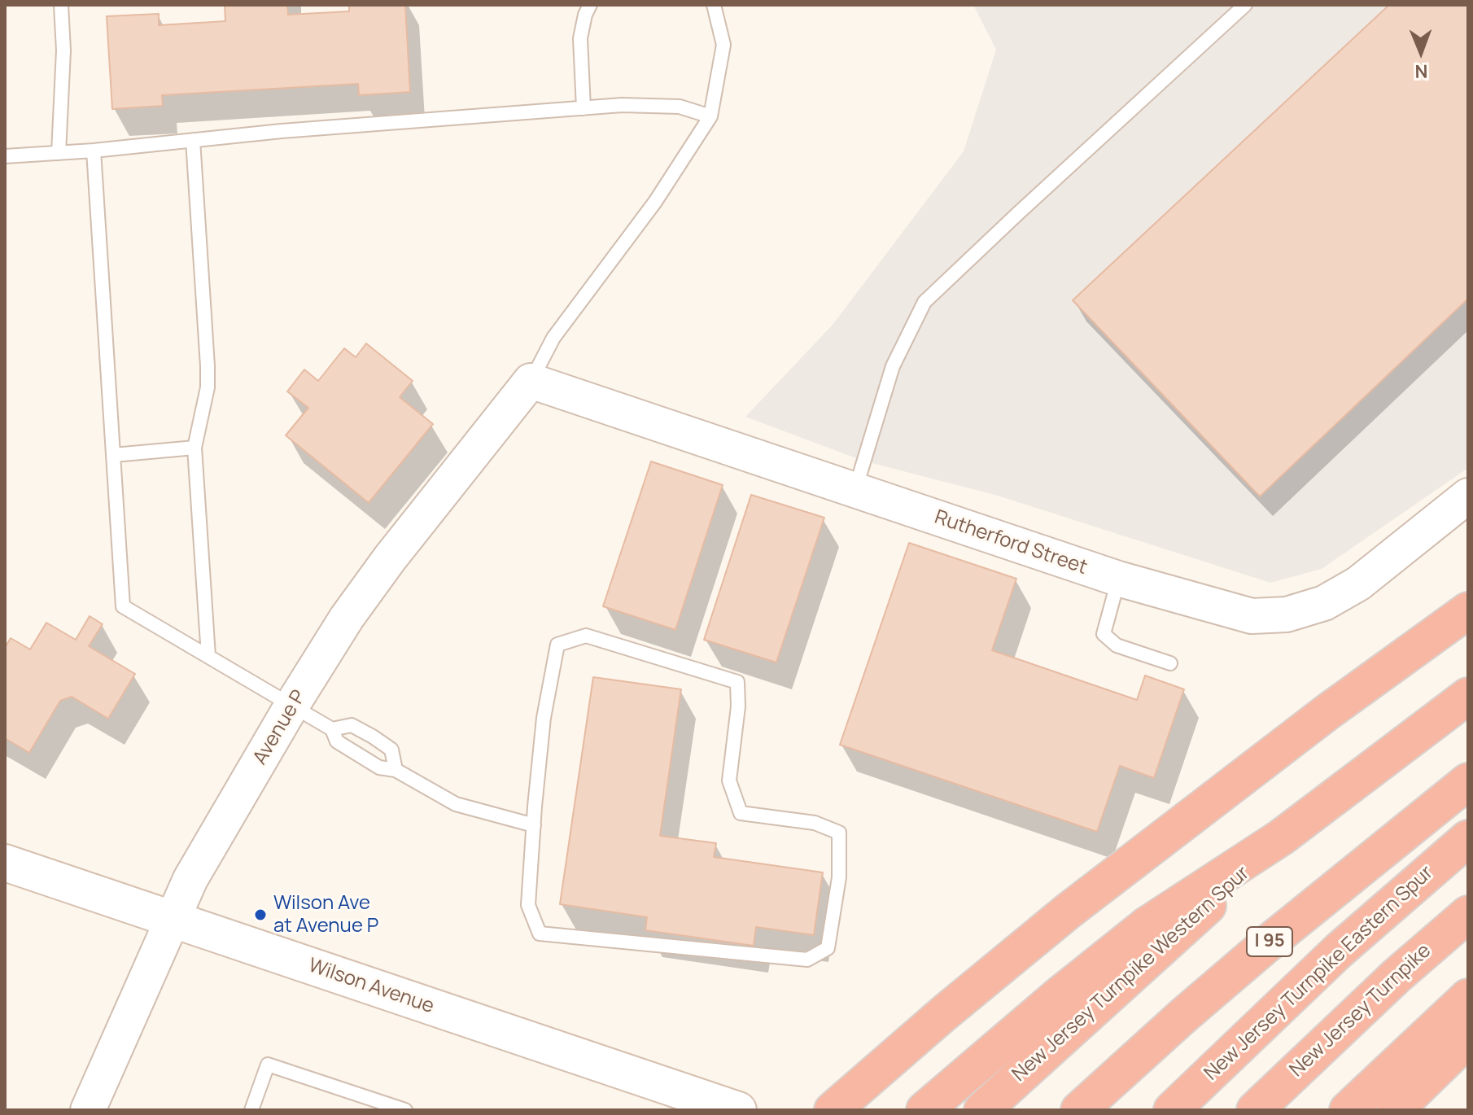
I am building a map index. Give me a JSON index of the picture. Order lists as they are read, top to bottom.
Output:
{
  "streets": {
    "highway": [
      "I 95",
      "New Jersey Turnpike Eastern Spur",
      "New Jersey Turnpike Western Spur",
      "New Jersey Turnpike"
    ],
    "main road": ["Wilson Avenue"],
    "street": ["Rutherford Street", "Avenue P"]
  },
  "crossings": [
    ["Rutherford Street", "Avenue P"],
    ["Avenue P", "Wilson Avenue"]
  ],
  "places": ["Wilson Ave at Avenue P"],
  "north": "bottom"
}
